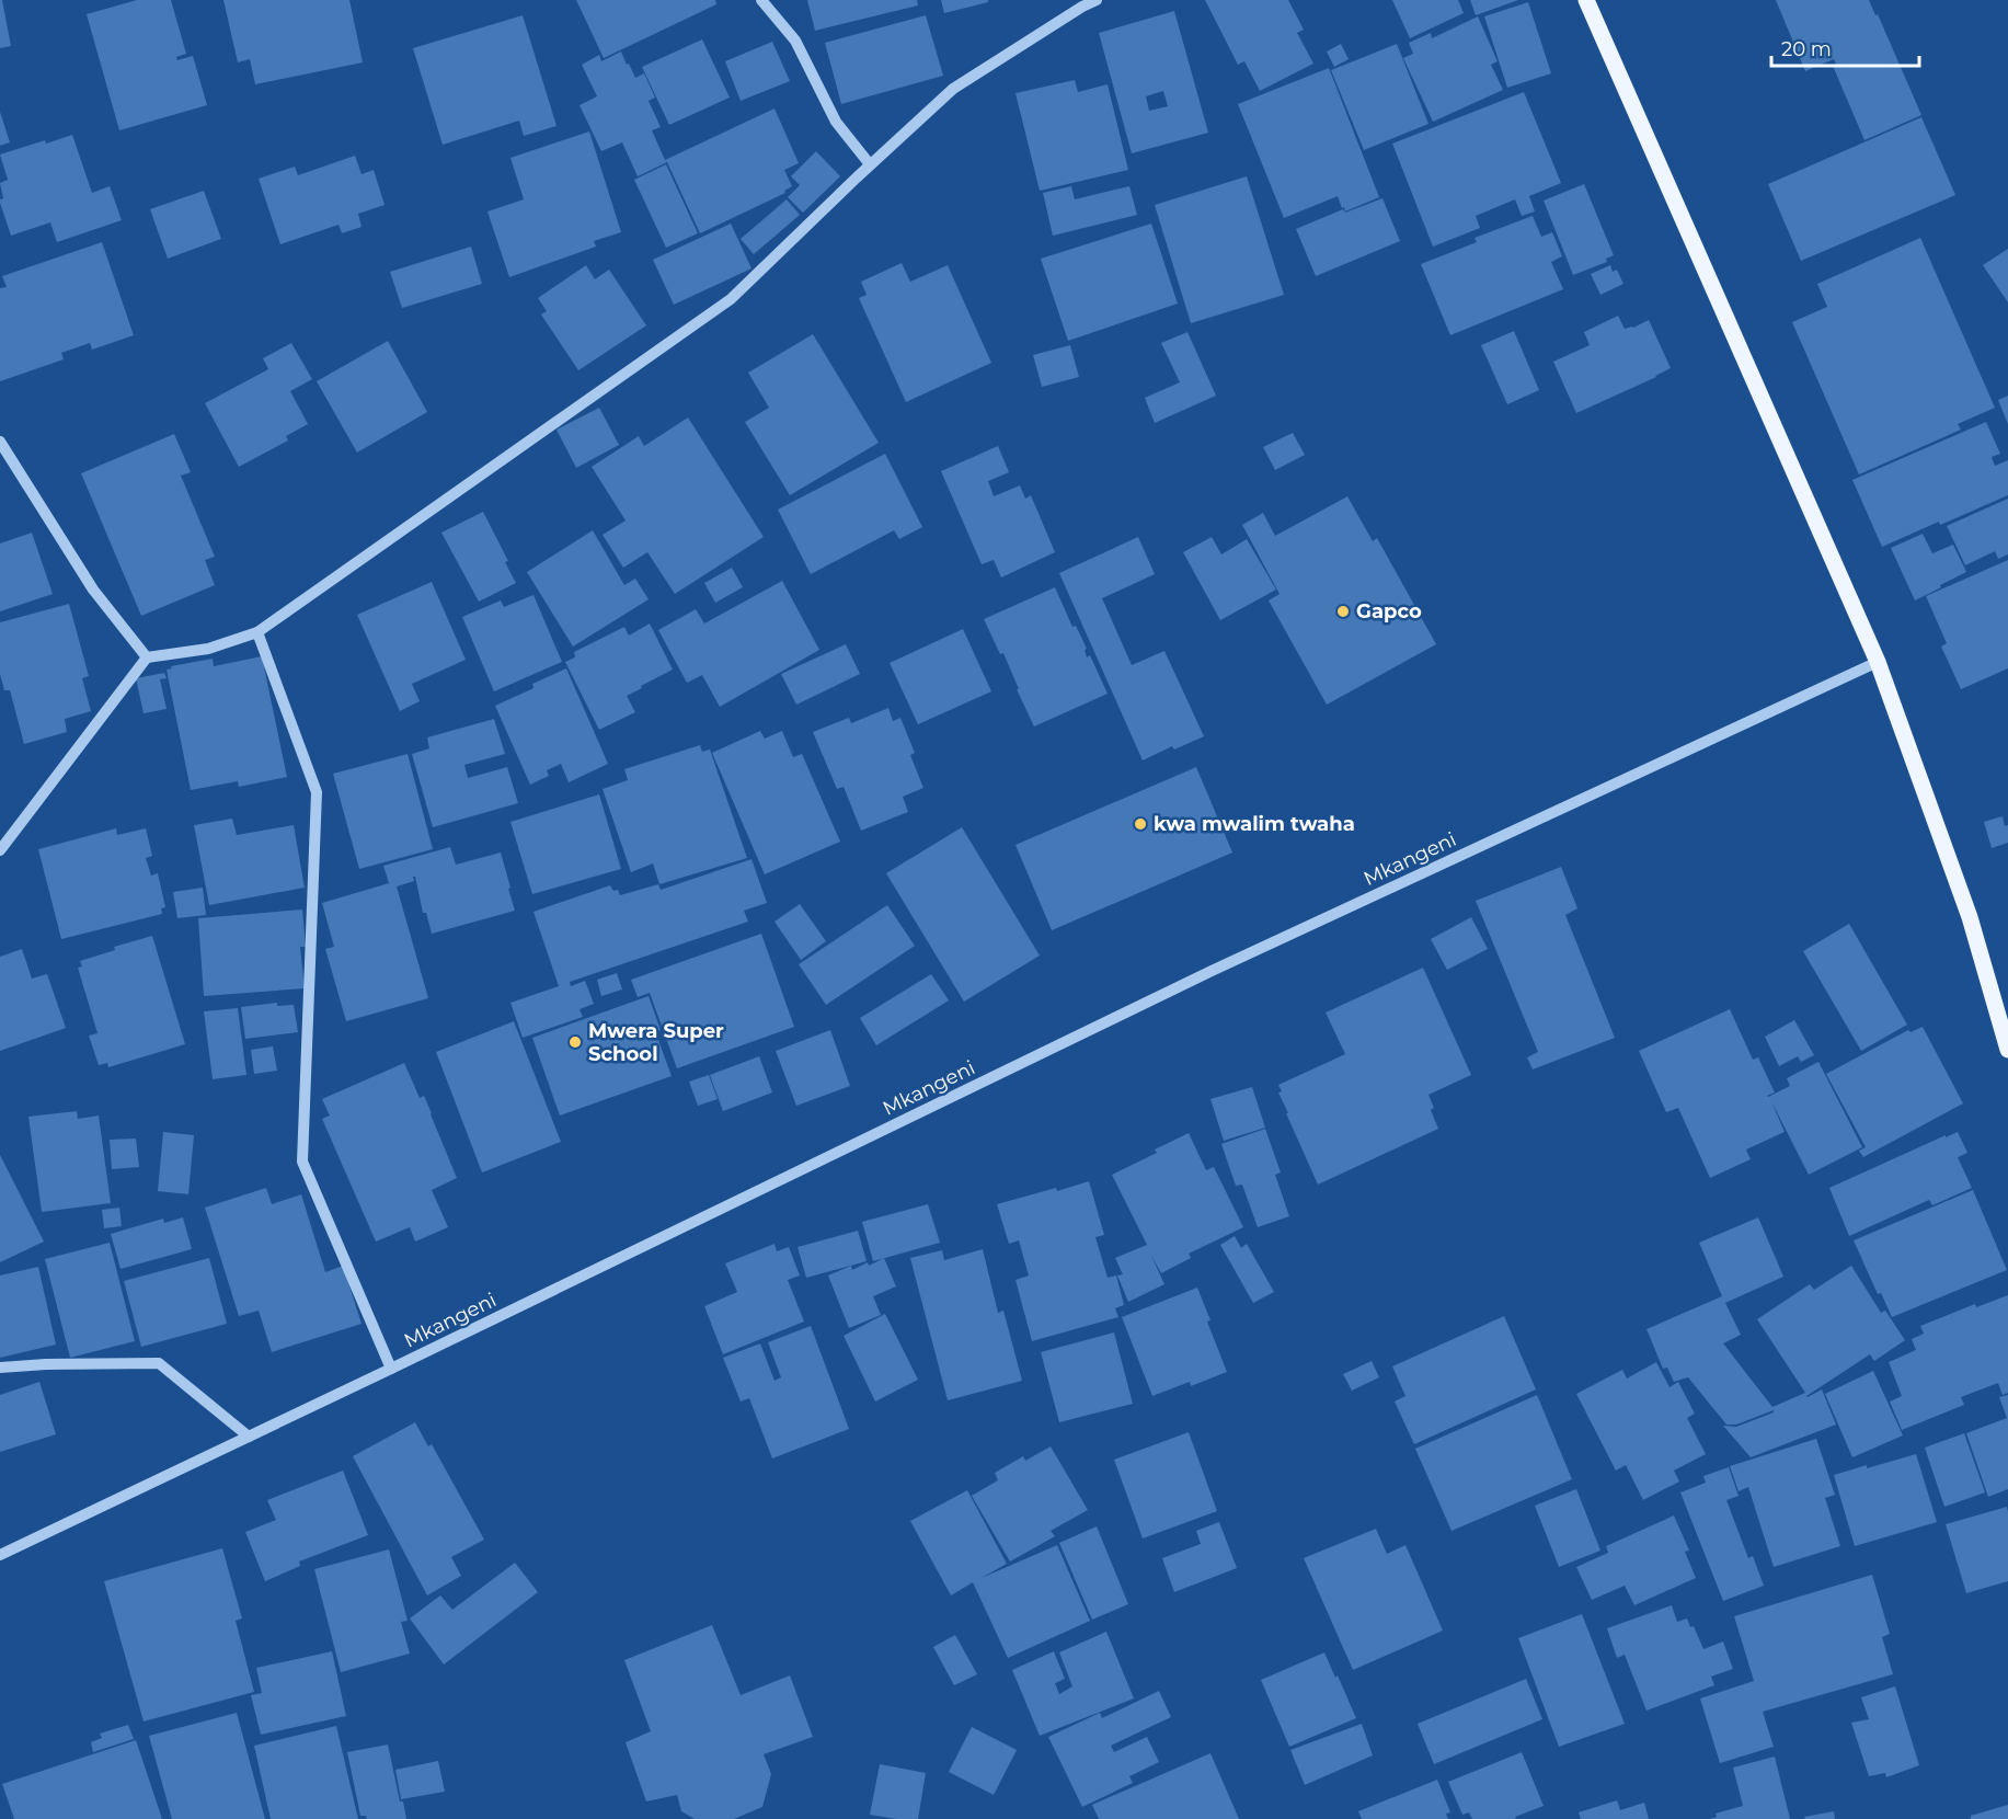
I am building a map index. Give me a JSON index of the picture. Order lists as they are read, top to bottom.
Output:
{
  "streets": {
    "street": ["Mkangeni"]
  },
  "places": ["Gapco", "kwa mwalim twaha", "Mwera Super School"],
  "scale_bar": "20 m"
}
